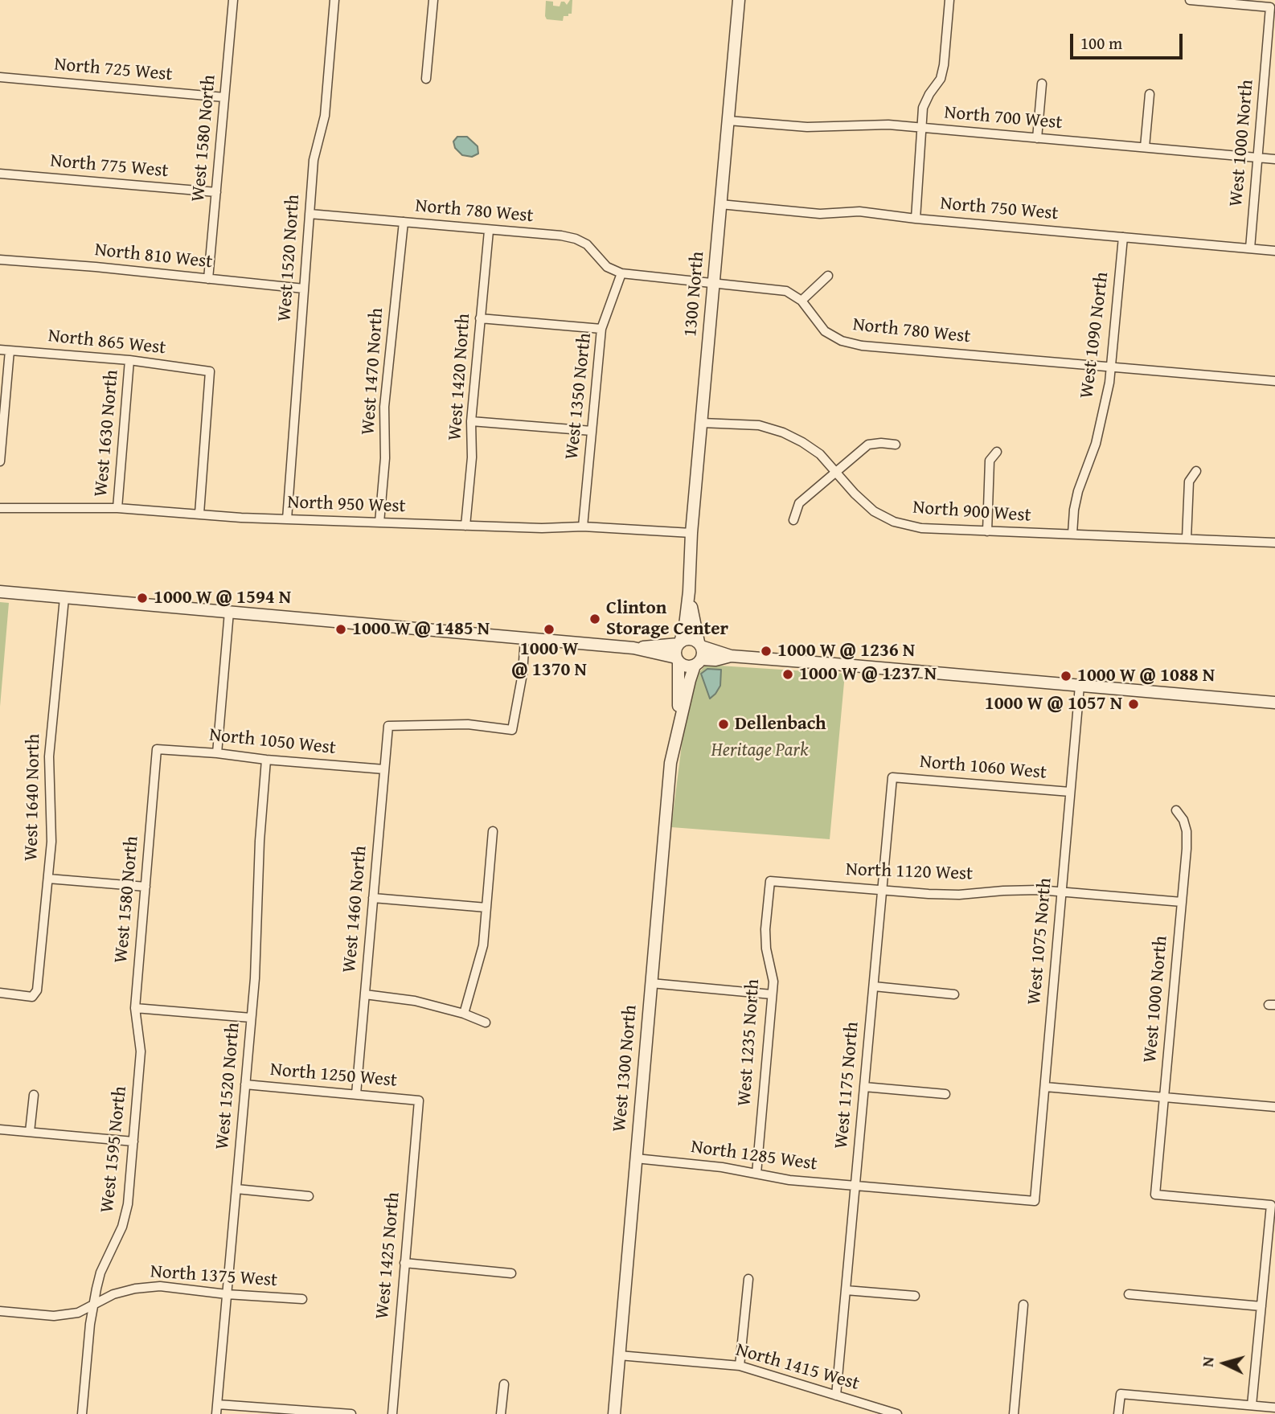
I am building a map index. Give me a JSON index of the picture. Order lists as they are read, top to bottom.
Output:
{
  "streets": {
    "street": [
      "North 725 West",
      "North 700 West",
      "West 1580 North",
      "West 1000 North",
      "North 775 West",
      "North 750 West",
      "North 780 West",
      "North 810 West",
      "West 1520 North",
      "1300 North",
      "West 1090 North",
      "North 865 West",
      "West 1470 North",
      "West 1420 North",
      "West 1350 North",
      "West 1630 North",
      "North 950 West",
      "North 900 West",
      "North 1050 West",
      "North 1060 West",
      "West 1640 North",
      "North 1120 West",
      "West 1460 North",
      "West 1075 North",
      "West 1235 North",
      "West 1300 North",
      "North 1250 West",
      "West 1175 North",
      "West 1595 North",
      "North 1285 West",
      "West 1425 North",
      "North 1375 West",
      "North 1415 West"
    ]
  },
  "crossings": [
    ["North 725 West", "West 1580 North"],
    ["North 700 West", "West 1000 North"],
    ["North 700 West", "1300 North"],
    ["West 1580 North", "North 775 West"],
    ["West 1580 North", "North 810 West"],
    ["West 1580 North", "North 1050 West"],
    ["West 1580 North", "West 1595 North"],
    ["West 1000 North", "North 750 West"],
    ["West 1000 North", "North 1120 West"],
    ["North 750 West", "1300 North"],
    ["North 750 West", "West 1090 North"],
    ["North 780 West", "West 1520 North"],
    ["North 780 West", "1300 North"],
    ["North 780 West", "West 1090 North"],
    ["North 780 West", "West 1470 North"],
    ["North 780 West", "West 1420 North"],
    ["North 780 West", "West 1350 North"],
    ["North 810 West", "West 1520 North"],
    ["West 1520 North", "North 950 West"],
    ["West 1520 North", "North 1050 West"],
    ["West 1520 North", "North 1250 West"],
    ["West 1520 North", "North 1375 West"],
    ["1300 North", "North 950 West"],
    ["1300 North", "North 900 West"],
    ["1300 North", "West 1300 North"],
    ["West 1090 North", "North 900 West"],
    ["North 865 West", "West 1630 North"],
    ["North 865 West", "North 950 West"],
    ["West 1470 North", "North 950 West"],
    ["West 1420 North", "North 950 West"],
    ["West 1350 North", "North 950 West"],
    ["West 1630 North", "North 950 West"],
    ["North 1050 West", "West 1460 North"],
    ["North 1060 West", "West 1075 North"],
    ["North 1060 West", "West 1175 North"],
    ["North 1120 West", "West 1075 North"],
    ["North 1120 West", "West 1235 North"],
    ["North 1120 West", "West 1175 North"],
    ["West 1460 North", "North 1250 West"],
    ["West 1075 North", "North 1285 West"],
    ["West 1235 North", "North 1285 West"],
    ["West 1300 North", "North 1285 West"],
    ["West 1300 North", "North 1415 West"],
    ["North 1250 West", "West 1425 North"],
    ["West 1175 North", "North 1285 West"],
    ["West 1175 North", "North 1415 West"],
    ["West 1595 North", "North 1375 West"]
  ],
  "parks": ["Heritage Park"],
  "places": [
    "1000 W @ 1594 N",
    "Clinton Storage Center",
    "1000 W @ 1485 N",
    "1000 W @ 1370 N",
    "1000 W @ 1236 N",
    "1000 W @ 1237 N",
    "1000 W @ 1088 N",
    "1000 W @ 1057 N",
    "Dellenbach"
  ],
  "scale_bar": "100 m",
  "north": "left"
}
